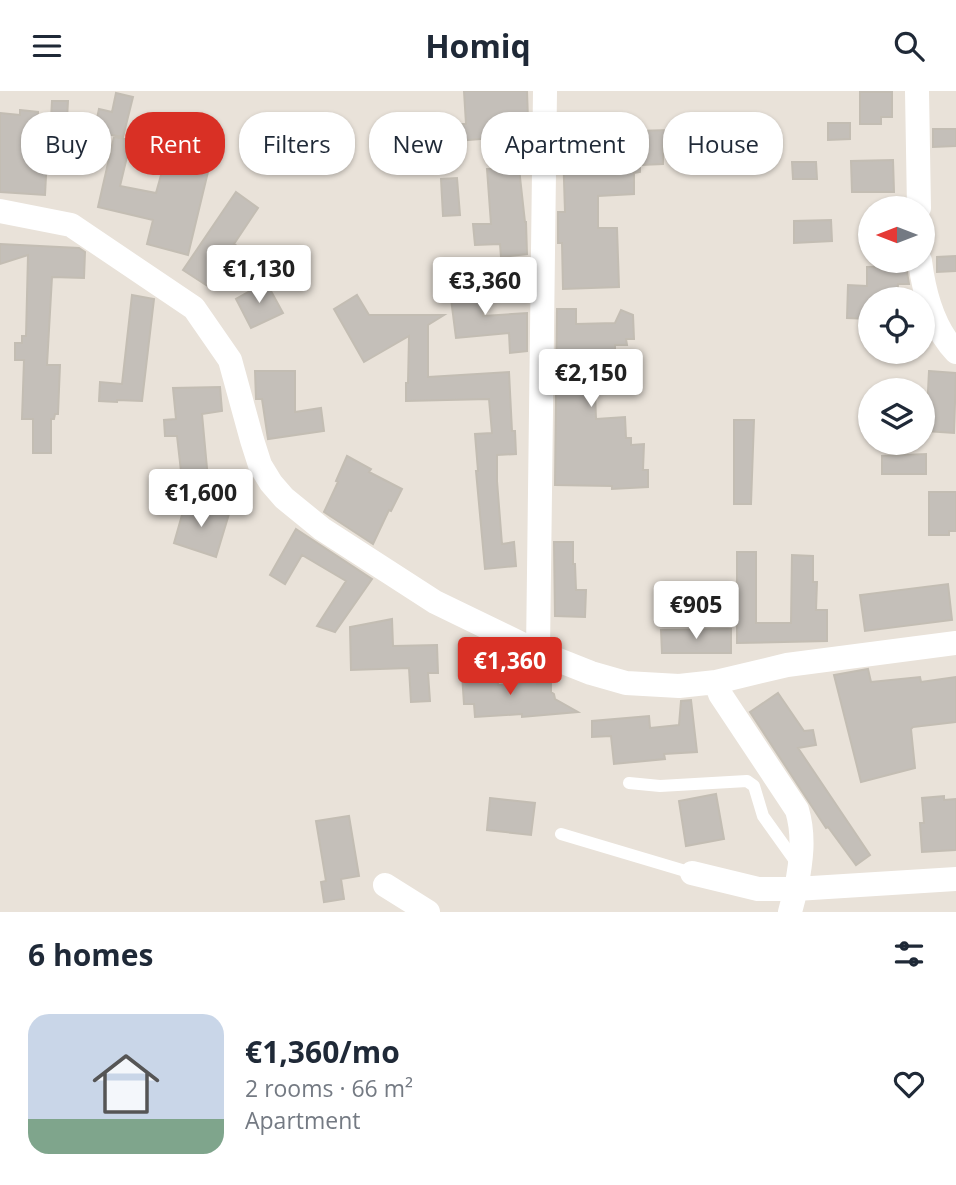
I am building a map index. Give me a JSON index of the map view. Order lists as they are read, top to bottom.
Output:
{
  "north": "left",
  "page": {
    "header": "Homiq",
    "chip": [
      "Buy",
      "Rent",
      "Filters",
      "New",
      "Apartment",
      "House"
    ],
    "price": [
      "€1,130",
      "€3,360",
      "€2,150",
      "€1,600",
      "€905",
      "€1,360"
    ],
    "heading": "6 homes",
    "list": [
      {
        "name": "€1,360/mo",
        "note": "2 rooms · 66 m² · Apartment"
      }
    ]
  }
}
